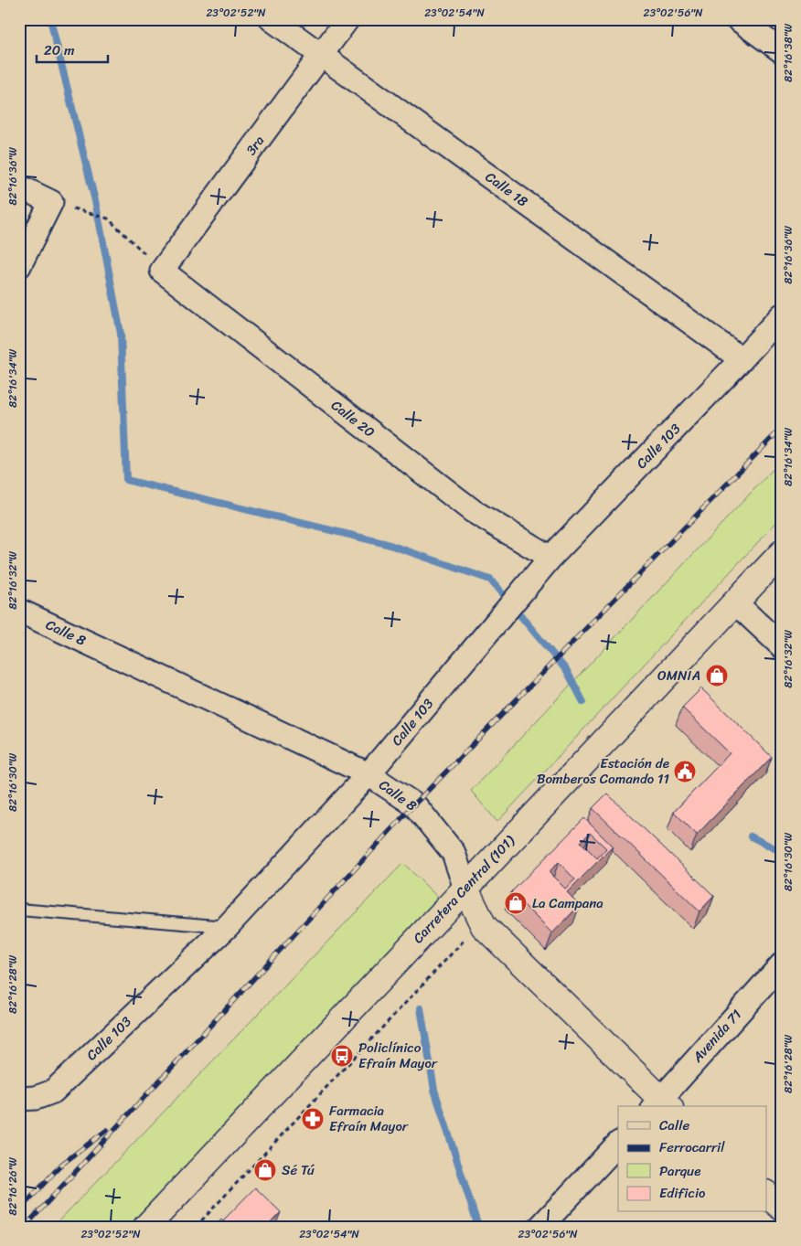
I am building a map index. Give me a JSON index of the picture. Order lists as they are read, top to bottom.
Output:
{
  "streets": {
    "main road": ["Calle 8", "Carretera Central (101)"],
    "street": [
      "3ra",
      "Calle 18",
      "Calle 20",
      "Calle 103",
      "Avenida 71"
    ]
  },
  "crossings": [
    ["3ra", "Calle 18"],
    ["3ra", "Calle 20"],
    ["Calle 18", "Calle 103"],
    ["Calle 20", "Calle 103"],
    ["Calle 103", "Calle 8"],
    ["Calle 8", "Carretera Central (101)"],
    ["Calle 8", "Avenida 71"]
  ],
  "places": {
    "shop": ["OMNIA", "La Campana", "Sé Tú"],
    "public building": ["Estación de Bomberos Comando 11"],
    "bus stop": ["Policlínico Efraín Mayor"],
    "pharmacy": ["Farmacia Efraín Mayor"]
  },
  "legend": [
    "Calle",
    "Ferrocarril",
    "Parque",
    "Edificio"
  ],
  "scale_bar": "20 m",
  "coordinates": [
    "23°02'52\"N",
    "23°02'54\"N",
    "23°02'56\"N",
    "82°16'38\"W",
    "82°16'36\"W",
    "82°16'34\"W",
    "82°16'32\"W",
    "82°16'30\"W",
    "82°16'28\"W",
    "82°16'26\"W"
  ]
}
